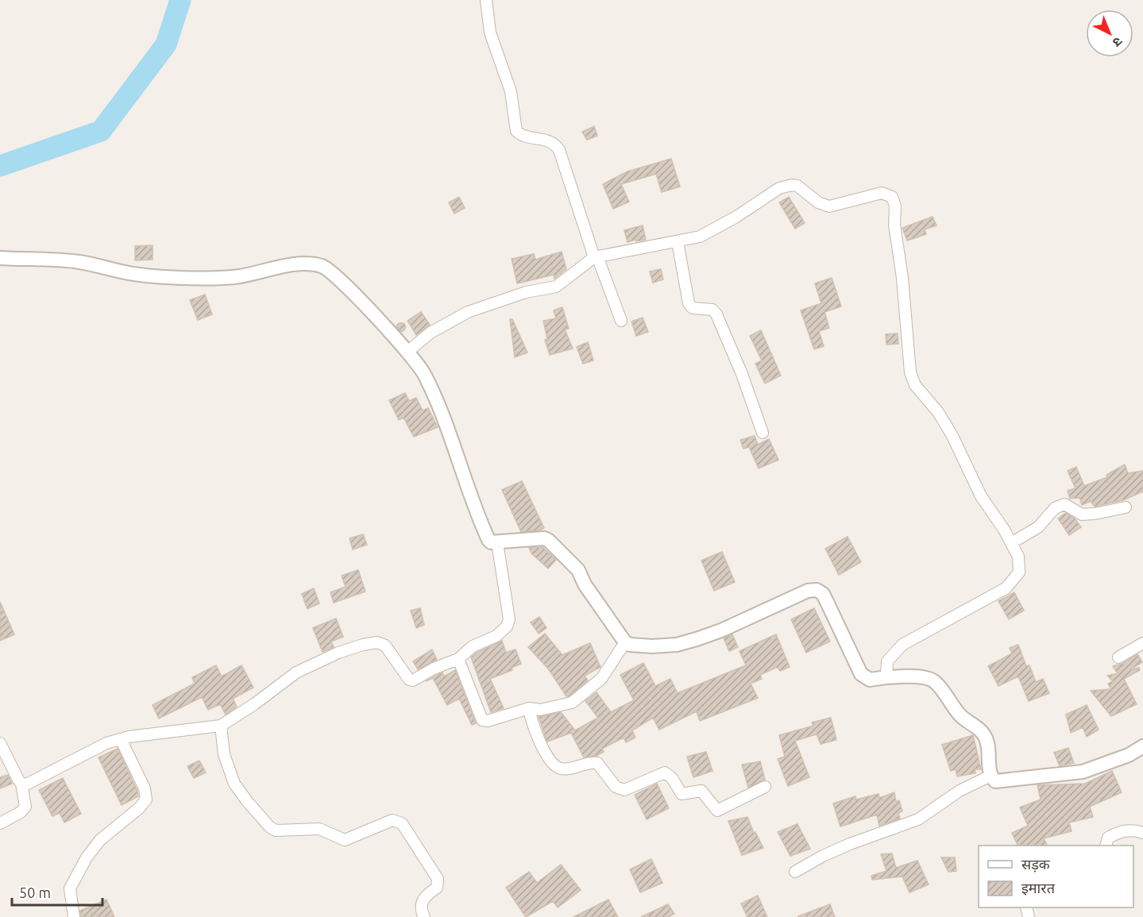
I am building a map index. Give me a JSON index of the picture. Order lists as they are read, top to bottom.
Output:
{
  "legend": ["सड़क", "इमारत"],
  "scale_bar": "50 m",
  "north": "bottom right"
}
